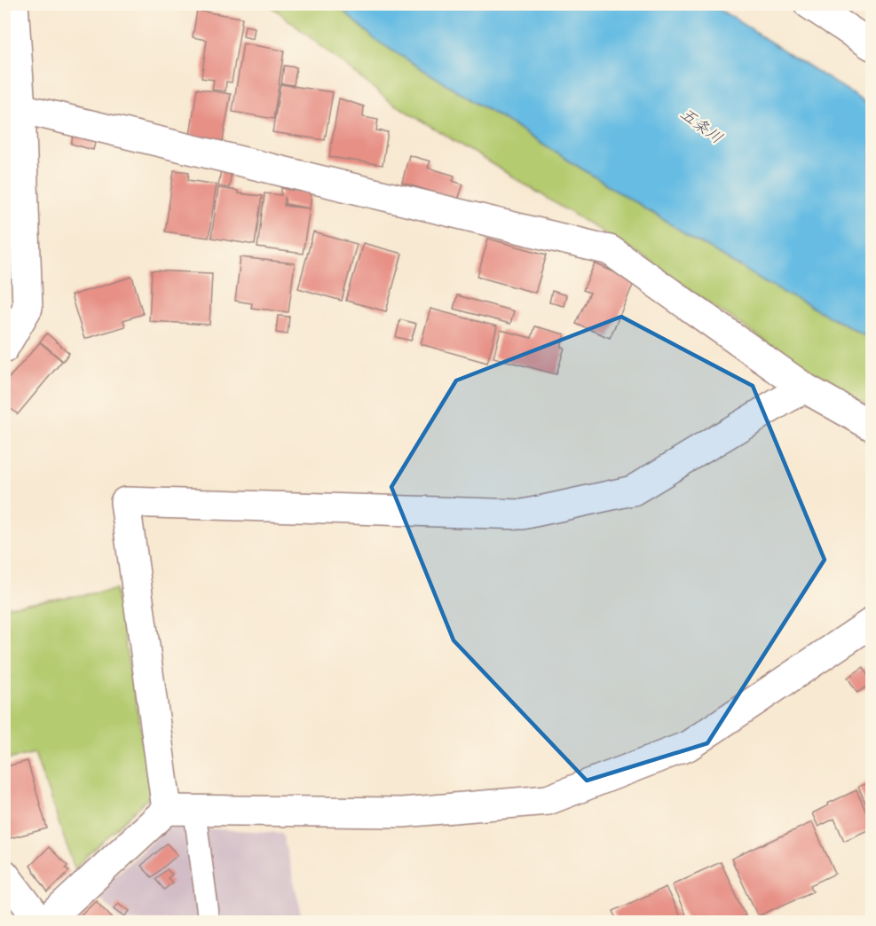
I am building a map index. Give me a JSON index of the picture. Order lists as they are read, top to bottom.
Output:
{
  "water": ["五条川"]
}
